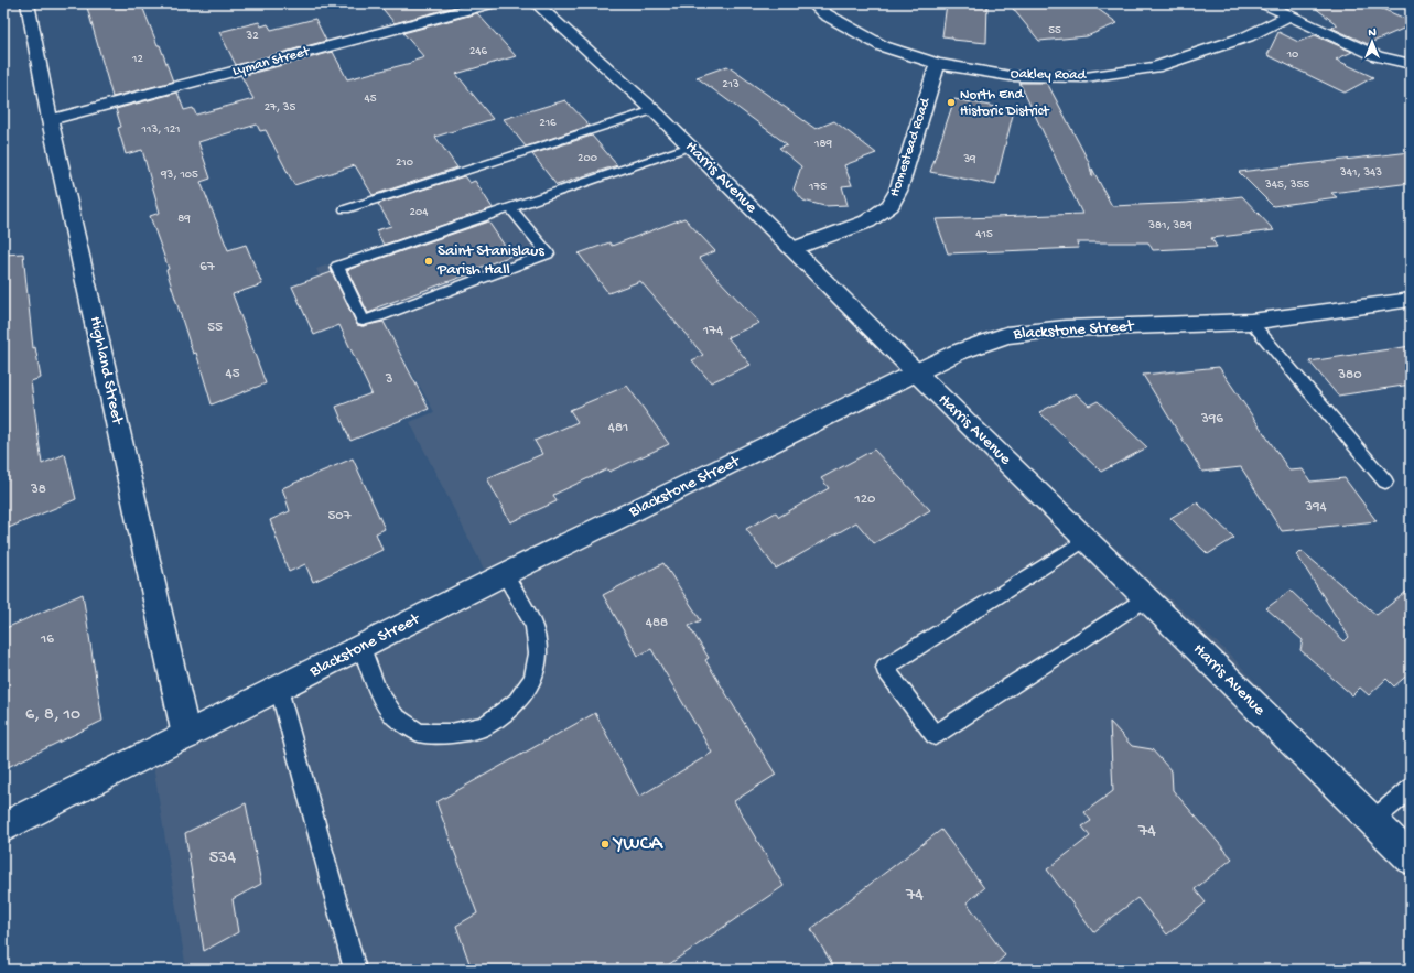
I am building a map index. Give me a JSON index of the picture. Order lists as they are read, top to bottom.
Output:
{
  "streets": {
    "street": [
      "Lyman Street",
      "Oakley Road",
      "Homestead Road",
      "Harris Avenue",
      "Blackstone Street",
      "Highland Street"
    ]
  },
  "crossings": [
    ["Lyman Street", "Highland Street"],
    ["Oakley Road", "Homestead Road"],
    ["Homestead Road", "Harris Avenue"],
    ["Harris Avenue", "Blackstone Street"],
    ["Blackstone Street", "Highland Street"]
  ],
  "places": ["North End Historic District", "Saint Stanislaus Parish Hall", "YWCA"],
  "house_numbers": [
    "55",
    "32",
    "246",
    "10",
    "12",
    "213",
    "45",
    "27, 35",
    "216",
    "113, 121",
    "189",
    "200",
    "39",
    "210",
    "341, 343",
    "93, 105",
    "345, 355",
    "175",
    "204",
    "89",
    "381, 389",
    "415",
    "67",
    "55",
    "174",
    "45",
    "380",
    "3",
    "396",
    "481",
    "38",
    "120",
    "394",
    "507",
    "488",
    "16",
    "6, 8, 10",
    "74",
    "534",
    "74"
  ],
  "north": "top"
}
